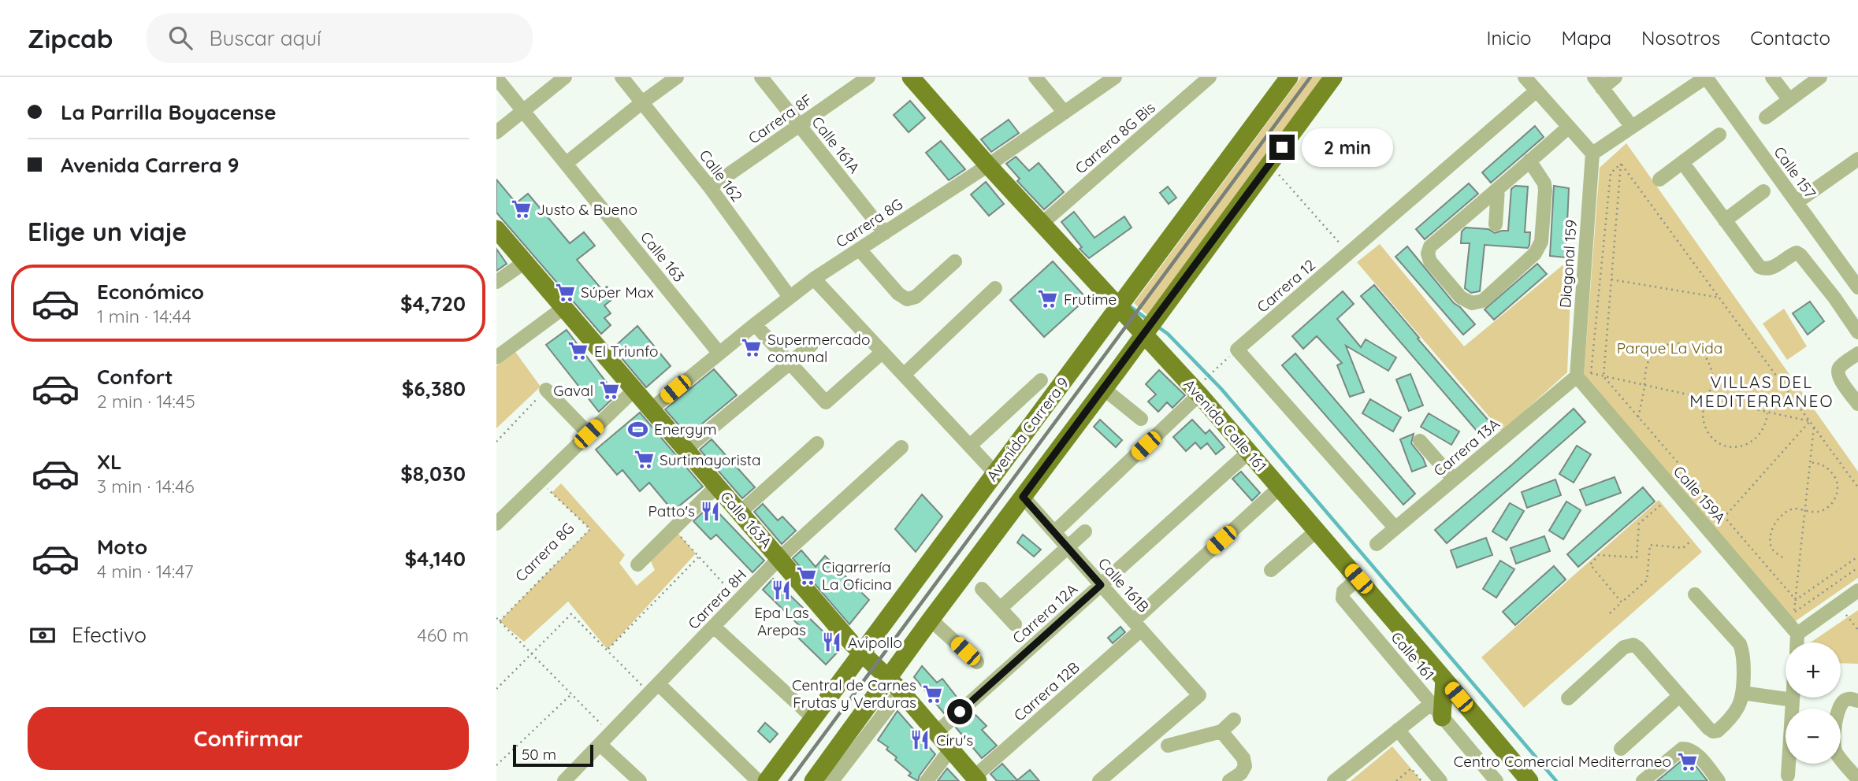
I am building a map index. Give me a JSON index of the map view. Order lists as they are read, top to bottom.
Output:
{
  "streets": {
    "main road": ["Avenida Calle 161", "Avenida Carrera 9", "Calle 163A"],
    "street": [
      "Carrera 8F",
      "Carrera 8G Bis",
      "Calle 161A",
      "Calle 157",
      "Calle 162",
      "Carrera 8G",
      "Calle 163",
      "Diagonal 159",
      "Carrera 12",
      "Carrera 13A",
      "Calle 159A",
      "Calle 161B",
      "Carrera 8H",
      "Carrera 12A",
      "Calle 161",
      "Carrera 12B"
    ]
  },
  "crossings": [
    ["Carrera 8F", "Calle 161A"],
    ["Carrera 8F", "Calle 162"],
    ["Carrera 8G Bis", "Avenida Calle 161"],
    ["Calle 161A", "Carrera 8G"],
    ["Calle 162", "Carrera 8G"],
    ["Carrera 8G", "Calle 163"],
    ["Carrera 8G", "Avenida Calle 161"],
    ["Carrera 8G", "Calle 163A"],
    ["Diagonal 159", "Carrera 13A"],
    ["Diagonal 159", "Calle 159A"],
    ["Avenida Calle 161", "Avenida Carrera 9"],
    ["Avenida Calle 161", "Carrera 12A"],
    ["Avenida Calle 161", "Calle 161"],
    ["Avenida Calle 161", "Carrera 12B"],
    ["Avenida Carrera 9", "Calle 163A"],
    ["Carrera 13A", "Calle 159A"],
    ["Calle 163A", "Carrera 8H"],
    ["Calle 163A", "Carrera 12A"],
    ["Calle 163A", "Carrera 12B"],
    ["Calle 161B", "Carrera 12A"],
    ["Calle 161B", "Carrera 12B"]
  ],
  "districts": ["VILLAS DEL MEDITERRANEO"],
  "parks": ["Parque La Vida"],
  "places": {
    "supermarket": [
      "Justo & Bueno",
      "Súper Max",
      "Frutime",
      "Supermercado comunal",
      "El Triunfo",
      "Gaval",
      "Surtimayorista",
      "Cigarrería La Oficina",
      "Central de Carnes Frutas y Verduras",
      "Centro Comercial Mediterraneo"
    ],
    "sports": ["Energym"],
    "restaurant": [
      "Patto's",
      "Epa Las Arepas",
      "Avipollo",
      "Ciru's"
    ]
  },
  "scale_bar": "50 m",
  "page": {
    "header": "Zipcab",
    "search": "Buscar aquí",
    "nav": [
      "Inicio",
      "Mapa",
      "Nosotros",
      "Contacto"
    ],
    "banner": ["La Parrilla Boyacense", "Avenida Carrera 9"],
    "bubble": "2 min",
    "heading": "Elige un viaje",
    "list": [
      {
        "name": "Económico",
        "note": "1 min · 14:44",
        "value": "$4,720"
      },
      {
        "name": "Confort",
        "note": "2 min · 14:45",
        "value": "$6,380"
      },
      {
        "name": "XL",
        "note": "3 min · 14:46",
        "value": "$8,030"
      },
      {
        "name": "Moto",
        "note": "4 min · 14:47",
        "value": "$4,140"
      }
    ],
    "pay": ["Efectivo", "460 m"],
    "map_buttons": ["+", "−"],
    "buttons": "Confirmar",
    "scale": "50 m"
  }
}
